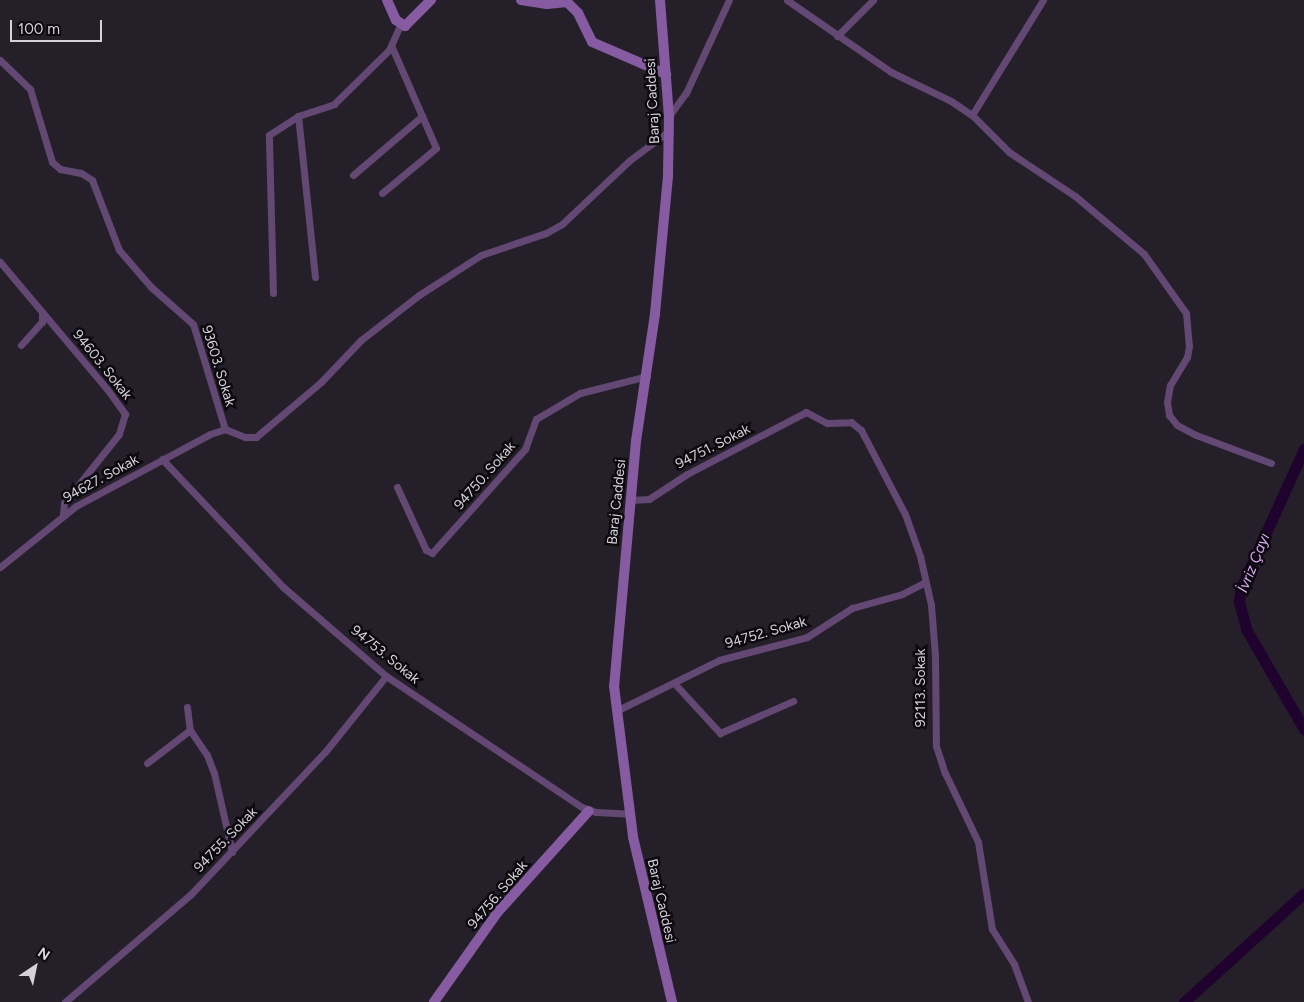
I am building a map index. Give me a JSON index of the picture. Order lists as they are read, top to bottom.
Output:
{
  "streets": {
    "main road": ["Baraj Caddesi", "94756. Sokak"],
    "street": [
      "94603. Sokak",
      "93603. Sokak",
      "94751. Sokak",
      "94750. Sokak",
      "94627. Sokak",
      "94752. Sokak",
      "94753. Sokak",
      "92113. Sokak",
      "94755. Sokak"
    ]
  },
  "crossings": [
    ["Baraj Caddesi", "94751. Sokak"],
    ["Baraj Caddesi", "94750. Sokak"],
    ["Baraj Caddesi", "94752. Sokak"],
    ["Baraj Caddesi", "94753. Sokak"],
    ["94603. Sokak", "94627. Sokak"],
    ["93603. Sokak", "94627. Sokak"],
    ["94751. Sokak", "92113. Sokak"],
    ["94627. Sokak", "94753. Sokak"],
    ["94752. Sokak", "92113. Sokak"],
    ["94753. Sokak", "94755. Sokak"],
    ["94753. Sokak", "94756. Sokak"]
  ],
  "water": ["İvriz Çayı"],
  "scale_bar": "100 m",
  "north": "top right"
}
